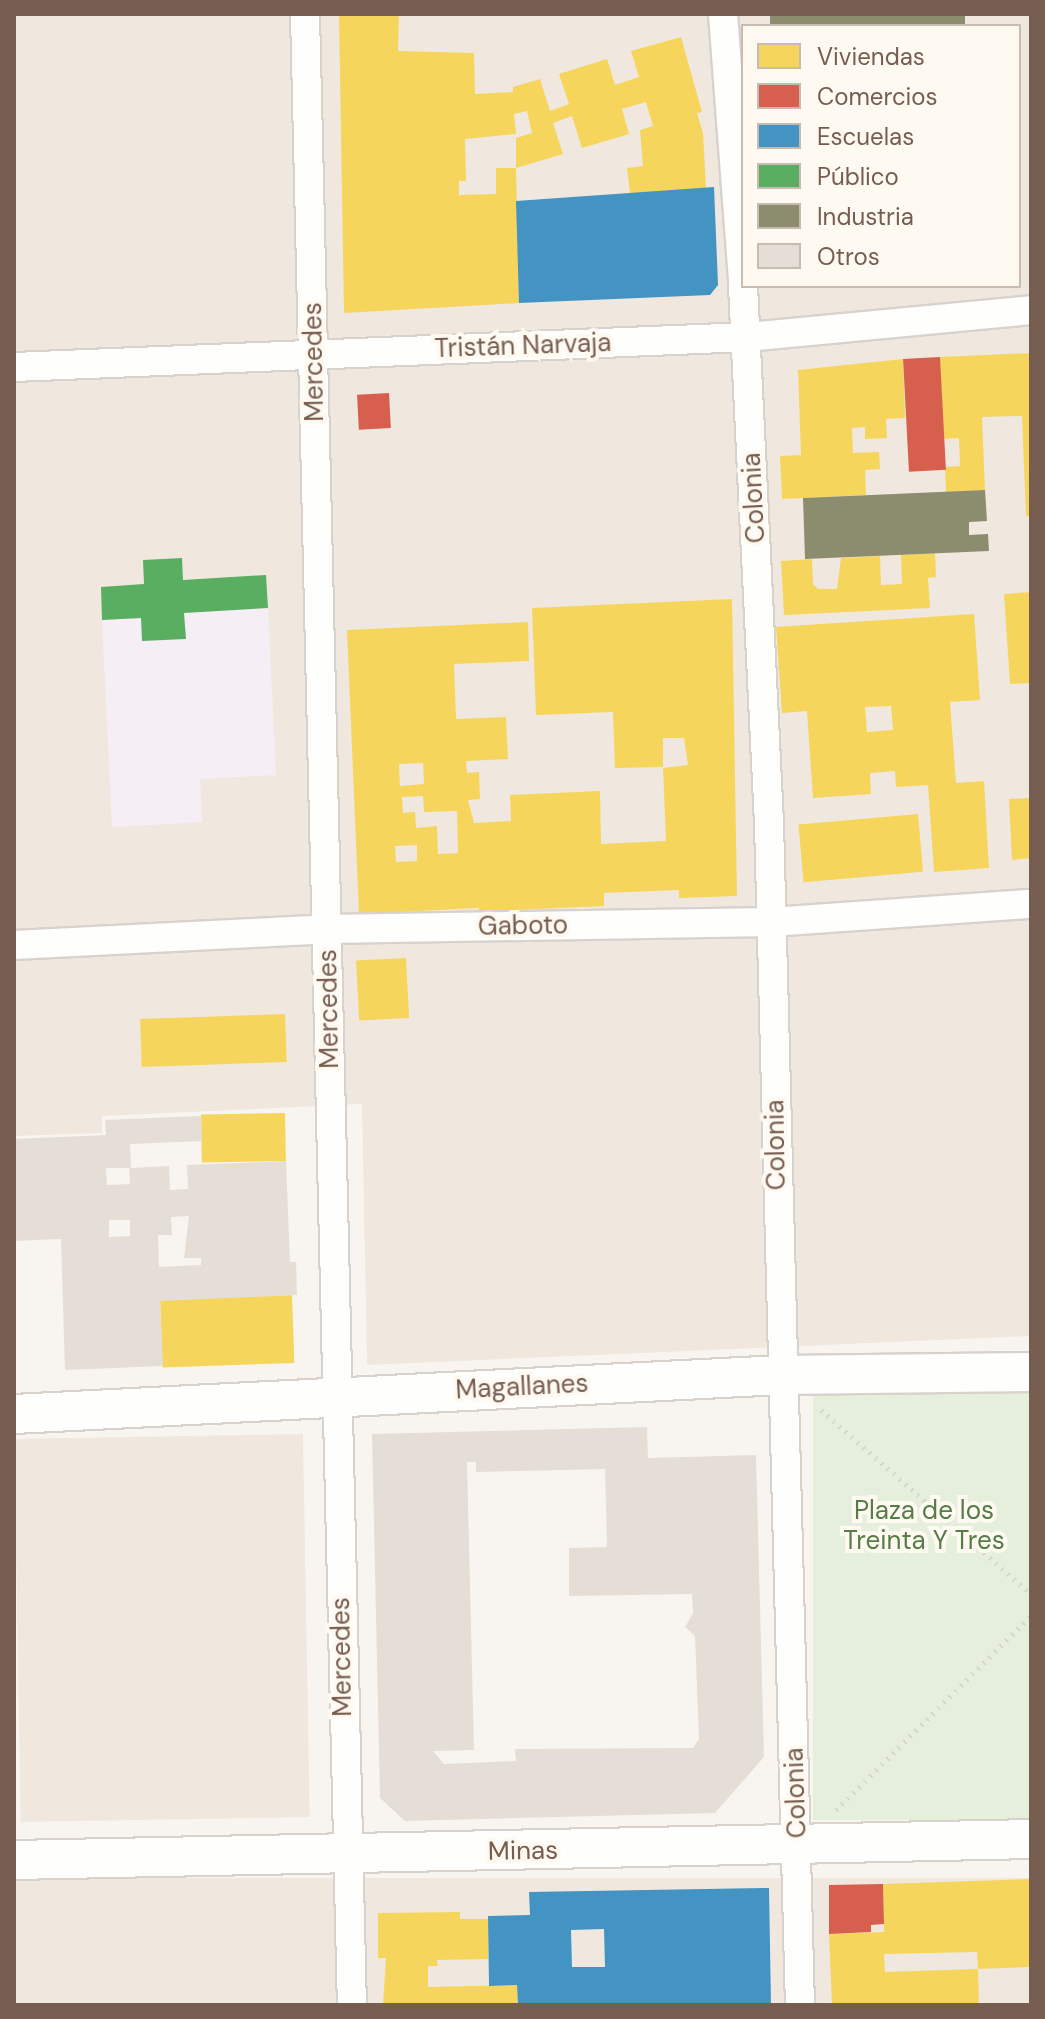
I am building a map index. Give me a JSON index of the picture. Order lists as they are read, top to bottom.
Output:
{
  "streets": {
    "street": [
      "Tristán Narvaja",
      "Mercedes",
      "Colonia",
      "Gaboto",
      "Magallanes",
      "Minas"
    ]
  },
  "crossings": [
    ["Tristán Narvaja", "Mercedes"],
    ["Tristán Narvaja", "Colonia"],
    ["Mercedes", "Gaboto"],
    ["Mercedes", "Magallanes"],
    ["Mercedes", "Minas"],
    ["Colonia", "Gaboto"],
    ["Colonia", "Magallanes"],
    ["Colonia", "Minas"]
  ],
  "parks": ["Plaza de los Treinta Y Tres"],
  "legend": [
    "Viviendas",
    "Comercios",
    "Escuelas",
    "Público",
    "Industria",
    "Otros"
  ]
}
